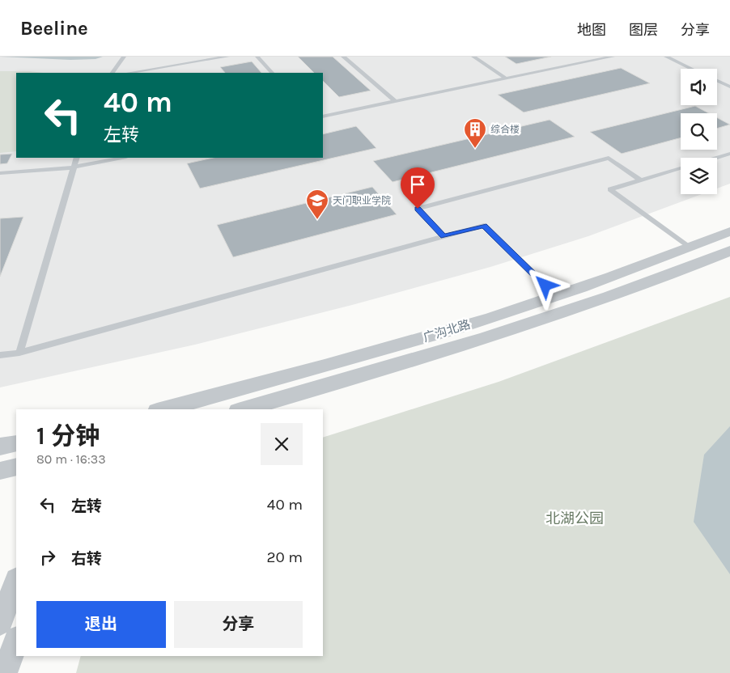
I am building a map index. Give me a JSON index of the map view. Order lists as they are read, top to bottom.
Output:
{
  "streets": {
    "street": ["广沟北路"]
  },
  "parks": ["北湖公园"],
  "places": {
    "building": ["综合楼"],
    "school or university": ["天门职业学院"]
  },
  "page": {
    "header": "Beeline",
    "nav": ["地图", "图层", "分享"],
    "turn": ["40 m", "左转"],
    "heading": ["1 分钟", "80 m · 16:33"],
    "list": [
      {
        "name": "左转",
        "value": "40 m"
      },
      {
        "name": "右转",
        "value": "20 m"
      }
    ],
    "buttons": ["退出", "分享"]
  }
}
